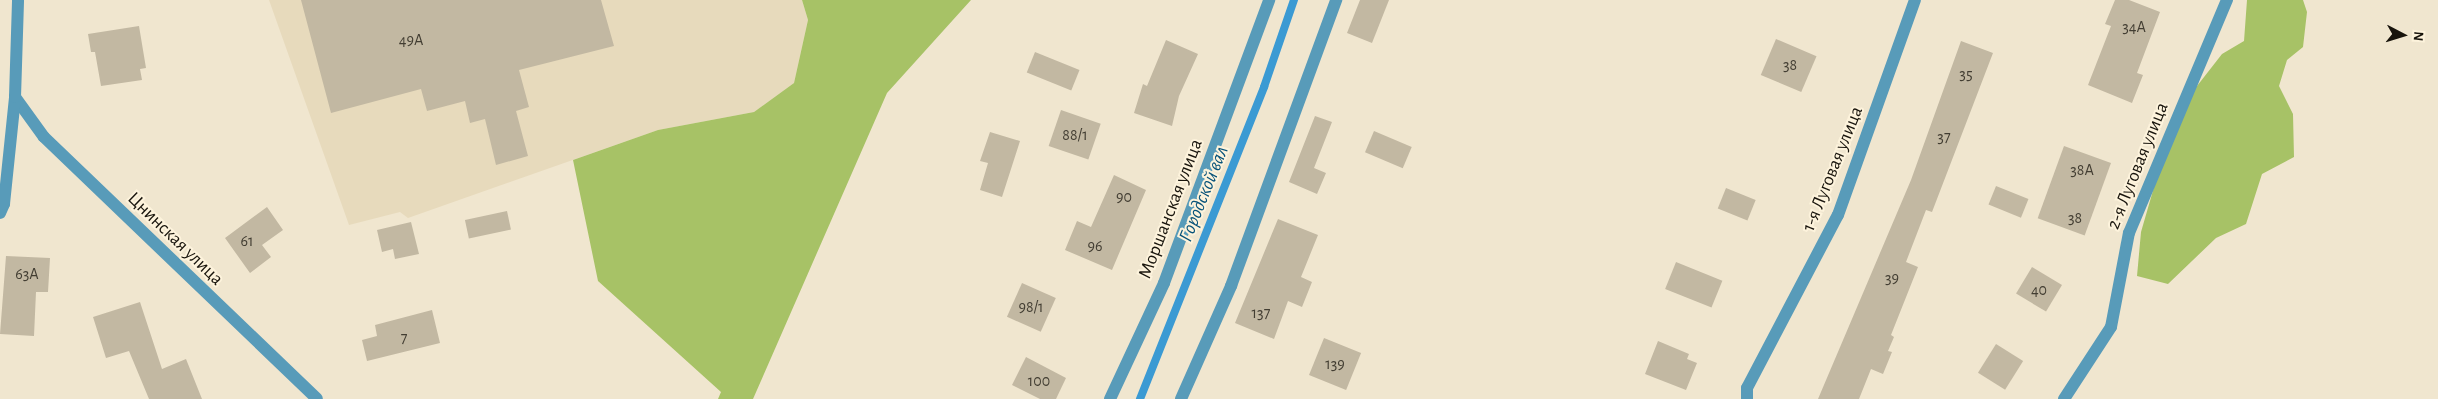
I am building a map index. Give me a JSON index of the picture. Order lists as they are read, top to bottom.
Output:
{
  "streets": {
    "street": [
      "2-я Луговая улица",
      "1-я Луговая улица",
      "Моршанская улица",
      "Цнинская улица"
    ]
  },
  "water": ["Городской вал"],
  "house_numbers": [
    "34А",
    "49А",
    "38",
    "35",
    "88/1",
    "37",
    "38А",
    "90",
    "38",
    "61",
    "96",
    "63А",
    "39",
    "40",
    "98/1",
    "137",
    "7",
    "139",
    "100"
  ],
  "north": "right"
}
